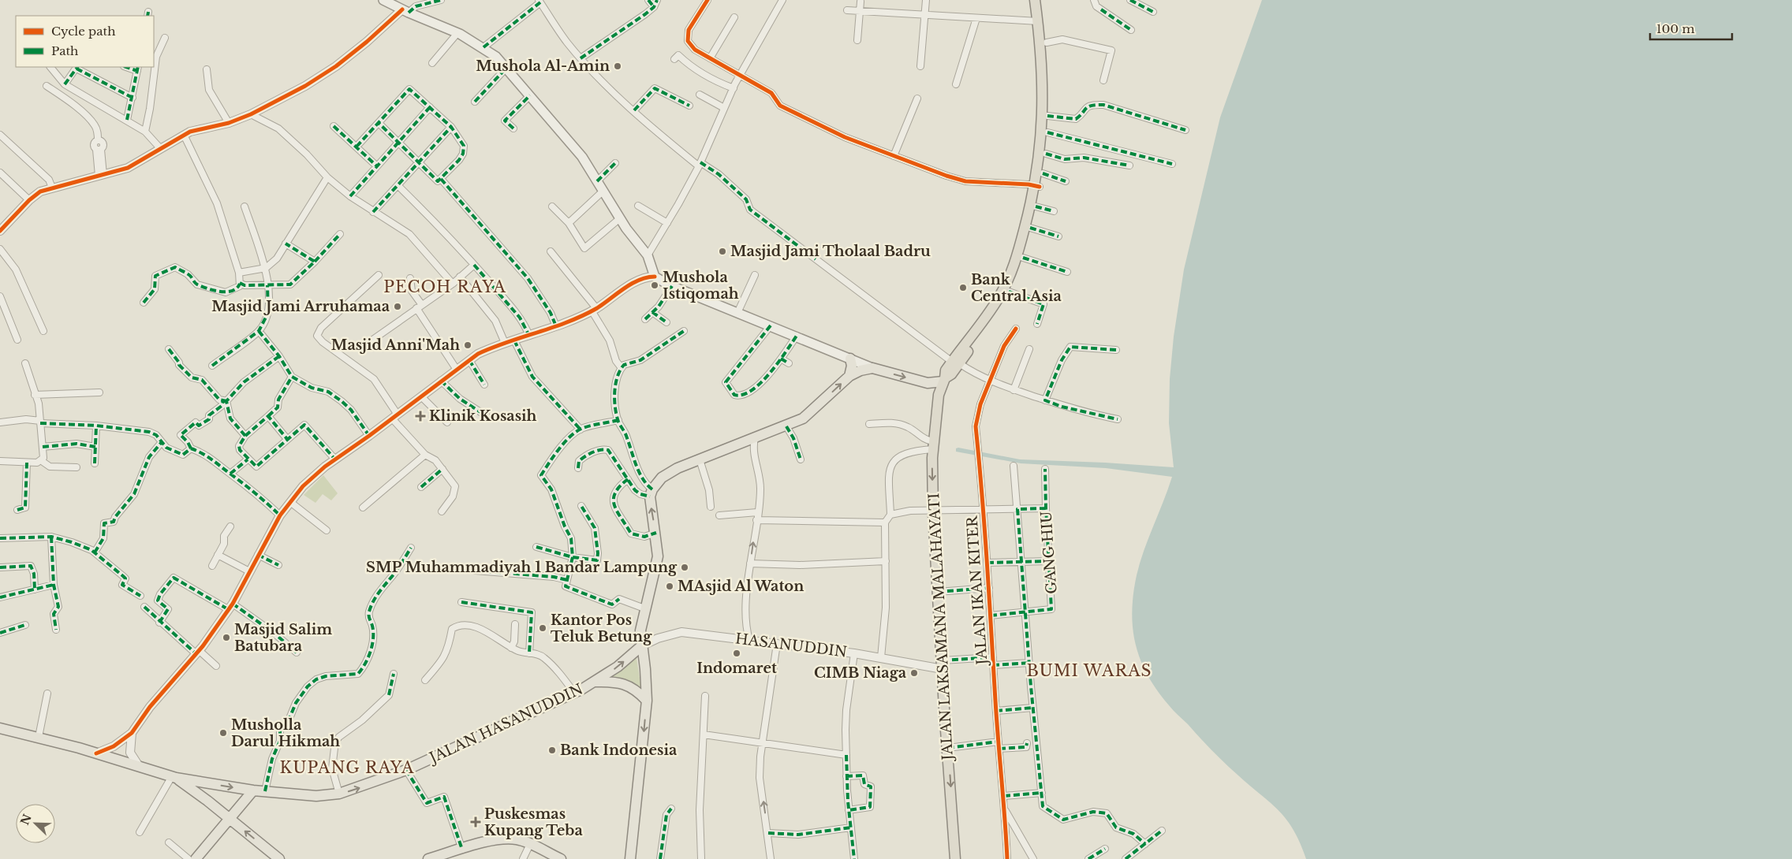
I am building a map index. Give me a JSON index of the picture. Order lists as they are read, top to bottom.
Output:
{
  "streets": {
    "highway": ["JALAN LAKSAMANA MALAHAYATI"],
    "main road": ["JALAN HASANUDDIN"],
    "street": ["GANG HIU", "JALAN IKAN KITER", "HASANUDDIN"]
  },
  "crossings": [
    ["JALAN LAKSAMANA MALAHAYATI", "HASANUDDIN"],
    ["HASANUDDIN", "JALAN HASANUDDIN"]
  ],
  "districts": ["PECOH RAYA", "BUMI WARAS", "KUPANG RAYA"],
  "places": {
    "other": [
      "Mushola Al-Amin",
      "Masjid Jami Tholaal Badru",
      "Mushola Istiqomah",
      "Bank Central Asia",
      "Masjid Jami Arruhamaa",
      "Masjid Anni'Mah",
      "SMP Muhammadiyah 1 Bandar Lampung",
      "MAsjid Al Waton",
      "Kantor Pos Teluk Betung",
      "Masjid Salim Batubara",
      "Indomaret",
      "CIMB Niaga",
      "Musholla Darul Hikmah",
      "Bank Indonesia"
    ],
    "health": ["Klinik Kosasih", "Puskesmas Kupang Teba"]
  },
  "legend": ["Cycle path", "Path"],
  "scale_bar": "100 m",
  "north": "top left"
}
